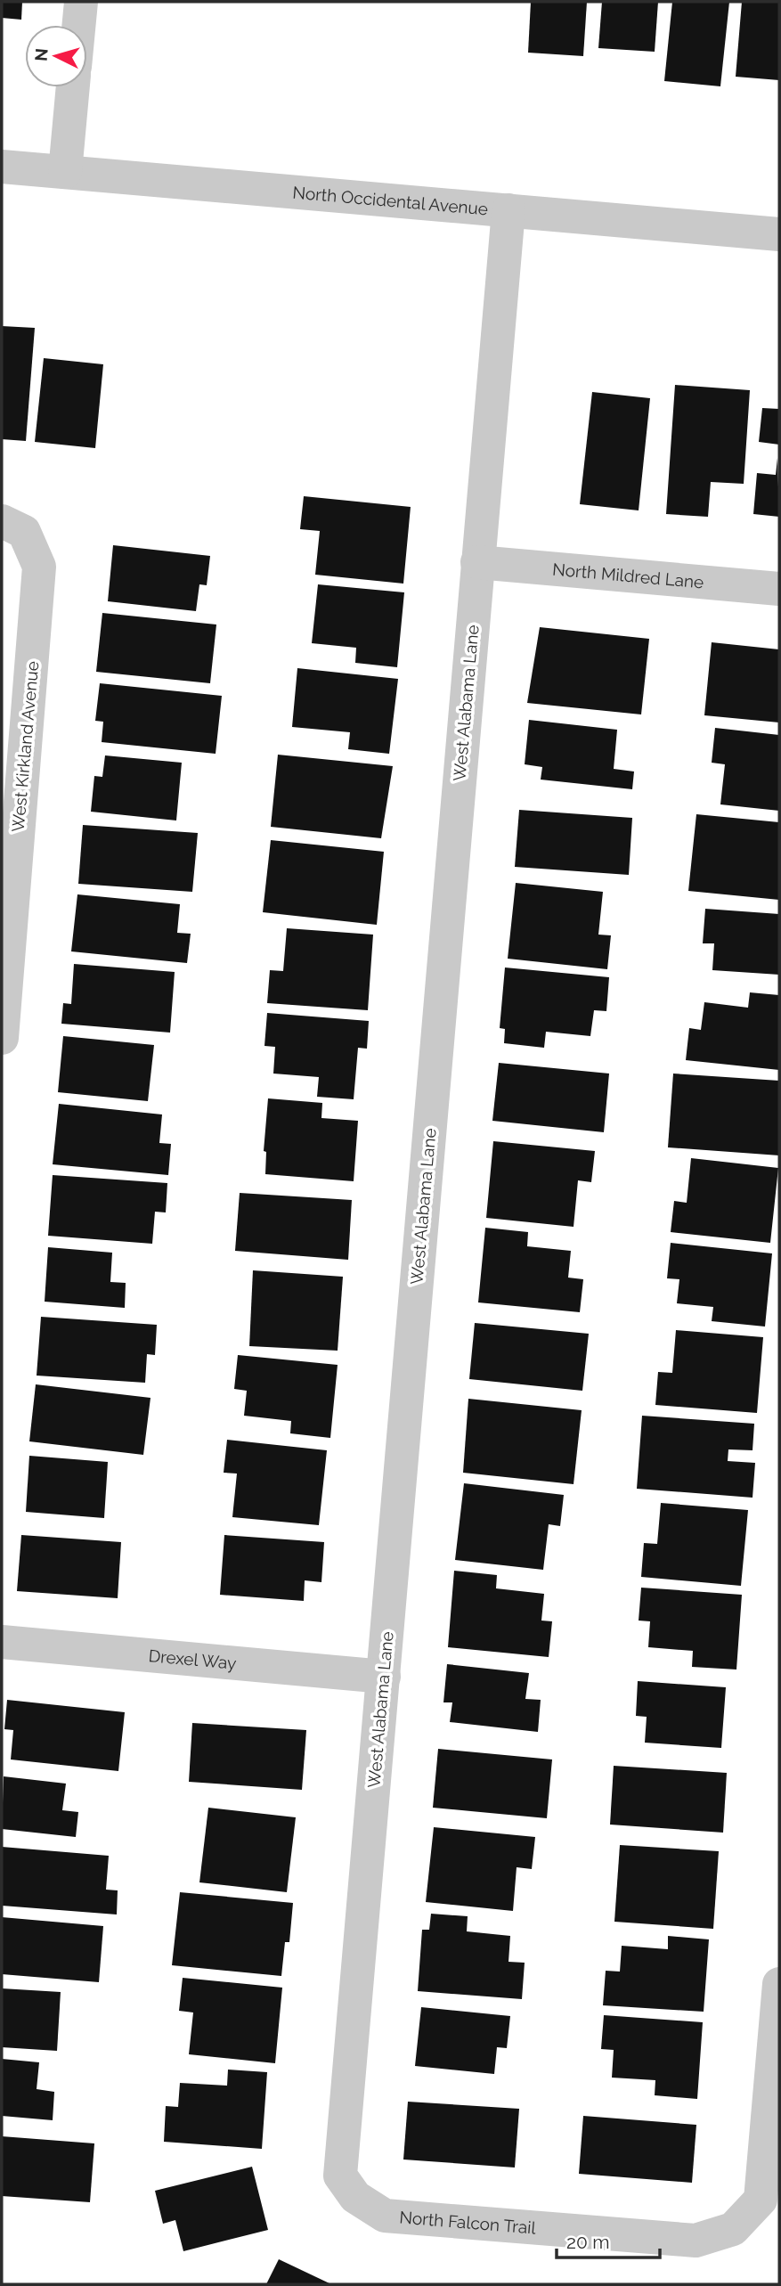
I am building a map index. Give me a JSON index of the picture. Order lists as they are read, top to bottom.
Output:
{
  "streets": {
    "street": [
      "North Occidental Avenue",
      "North Mildred Lane",
      "West Alabama Lane",
      "West Kirkland Avenue",
      "Drexel Way",
      "North Falcon Trail"
    ]
  },
  "crossings": [
    ["North Occidental Avenue", "West Alabama Lane"],
    ["North Mildred Lane", "West Alabama Lane"],
    ["West Alabama Lane", "Drexel Way"],
    ["West Alabama Lane", "North Falcon Trail"]
  ],
  "scale_bar": "20 m",
  "north": "left"
}
